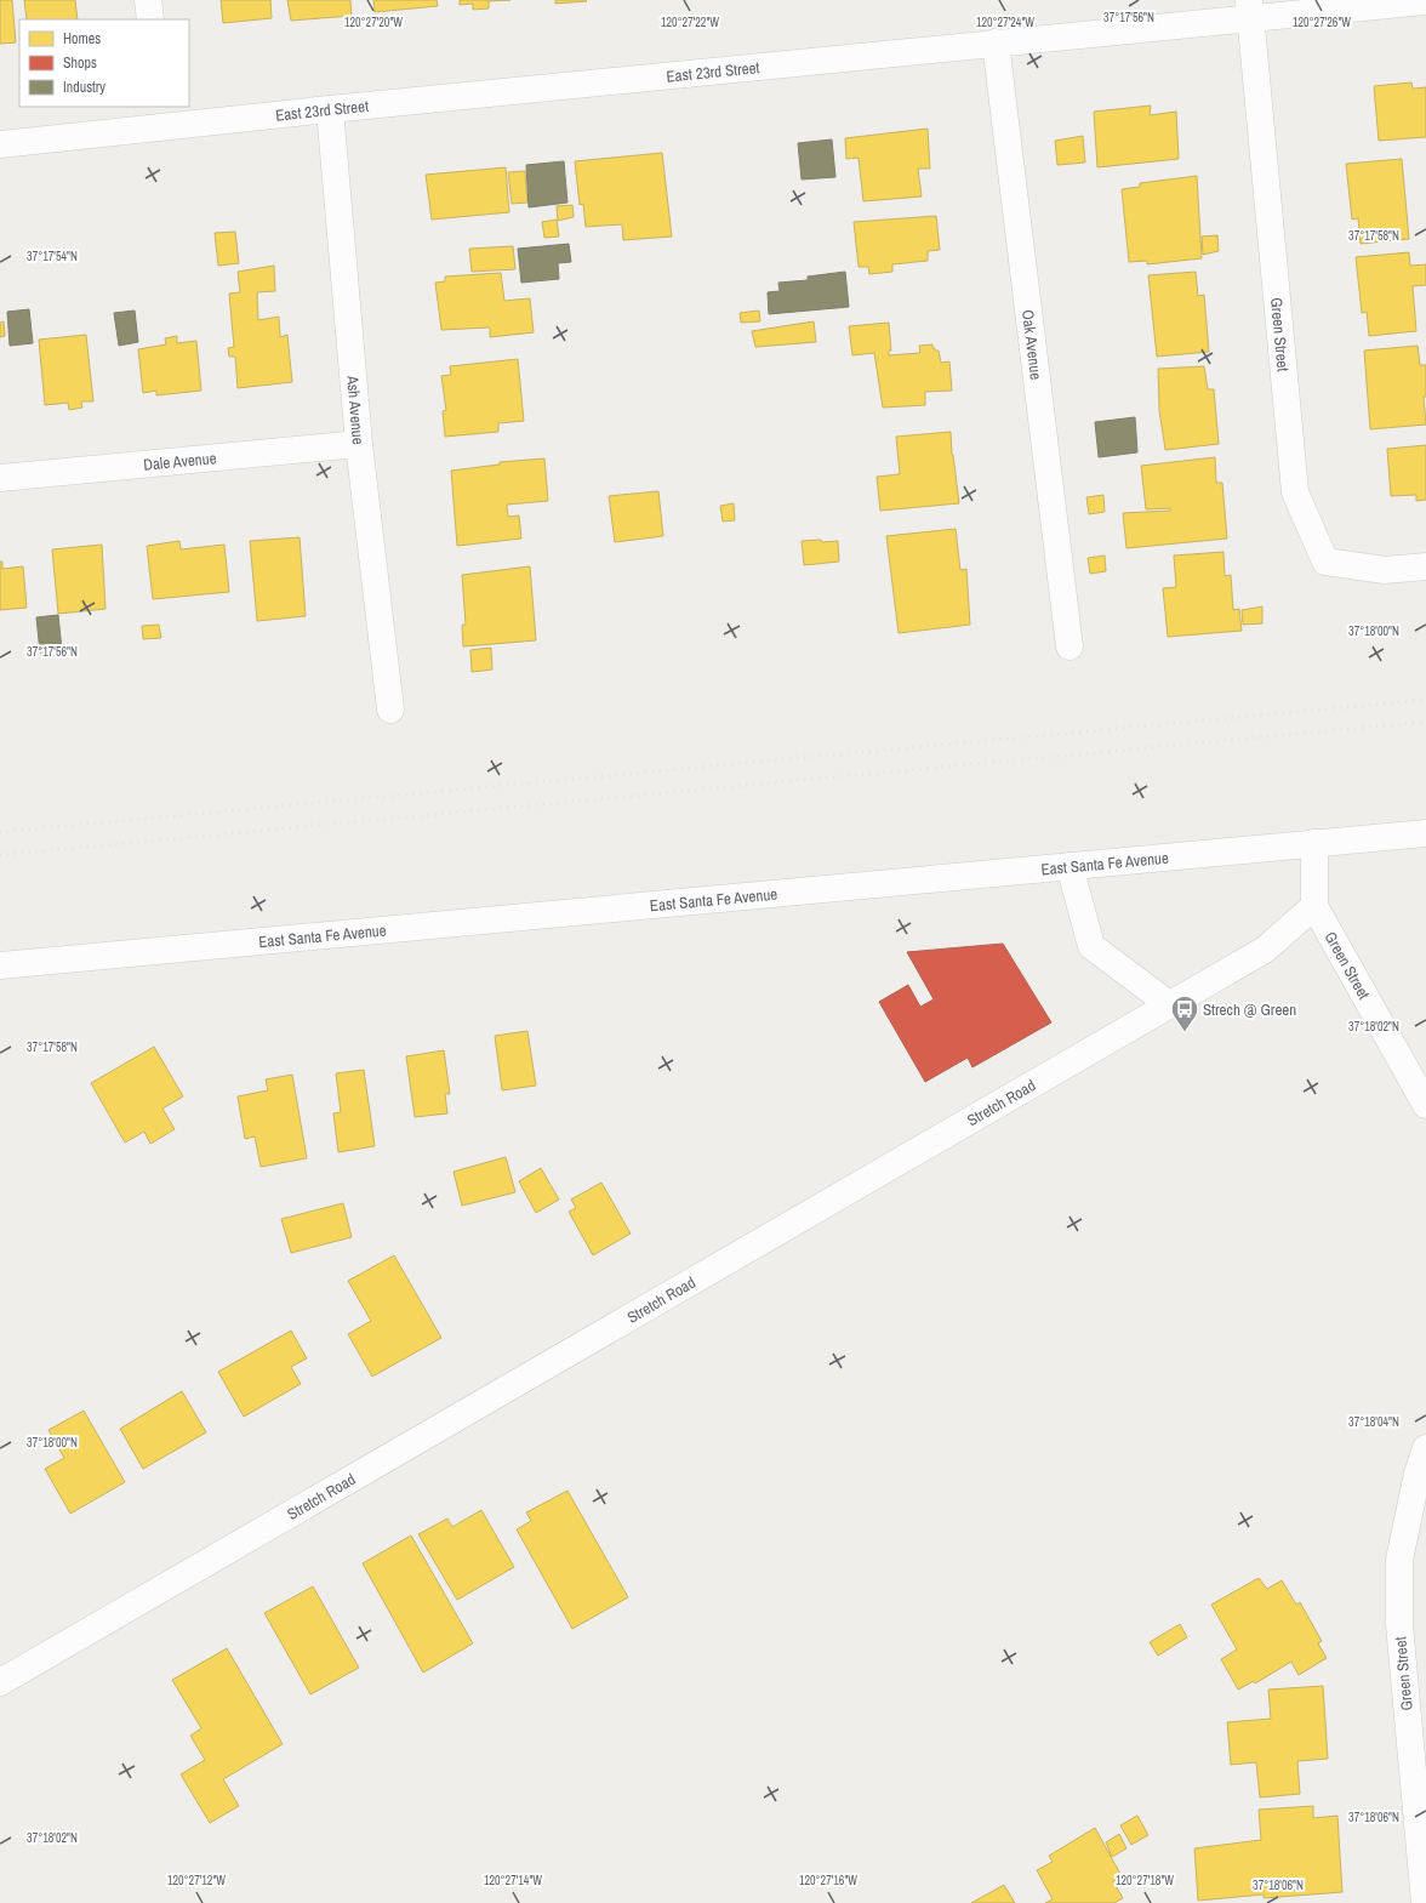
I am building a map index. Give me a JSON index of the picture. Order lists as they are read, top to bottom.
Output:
{
  "streets": {
    "street": [
      "East 23rd Street",
      "Green Street",
      "Oak Avenue",
      "Ash Avenue",
      "Dale Avenue",
      "East Santa Fe Avenue",
      "Stretch Road"
    ]
  },
  "crossings": [
    ["East 23rd Street", "Green Street"],
    ["East 23rd Street", "Oak Avenue"],
    ["East 23rd Street", "Ash Avenue"],
    ["Green Street", "East Santa Fe Avenue"],
    ["Green Street", "Stretch Road"],
    ["Ash Avenue", "Dale Avenue"]
  ],
  "places": {
    "bus stop": ["Strech @ Green"]
  },
  "legend": ["Homes", "Shops", "Industry"],
  "coordinates": [
    "37°17'56\"N",
    "120°27'26\"W",
    "120°27'20\"W",
    "120°27'22\"W",
    "120°27'24\"W",
    "37°17'58\"N",
    "37°17'54\"N",
    "37°18'00\"N",
    "37°18'02\"N",
    "37°18'04\"N",
    "37°18'06\"N",
    "120°27'12\"W",
    "120°27'14\"W",
    "120°27'16\"W",
    "120°27'18\"W"
  ]
}
